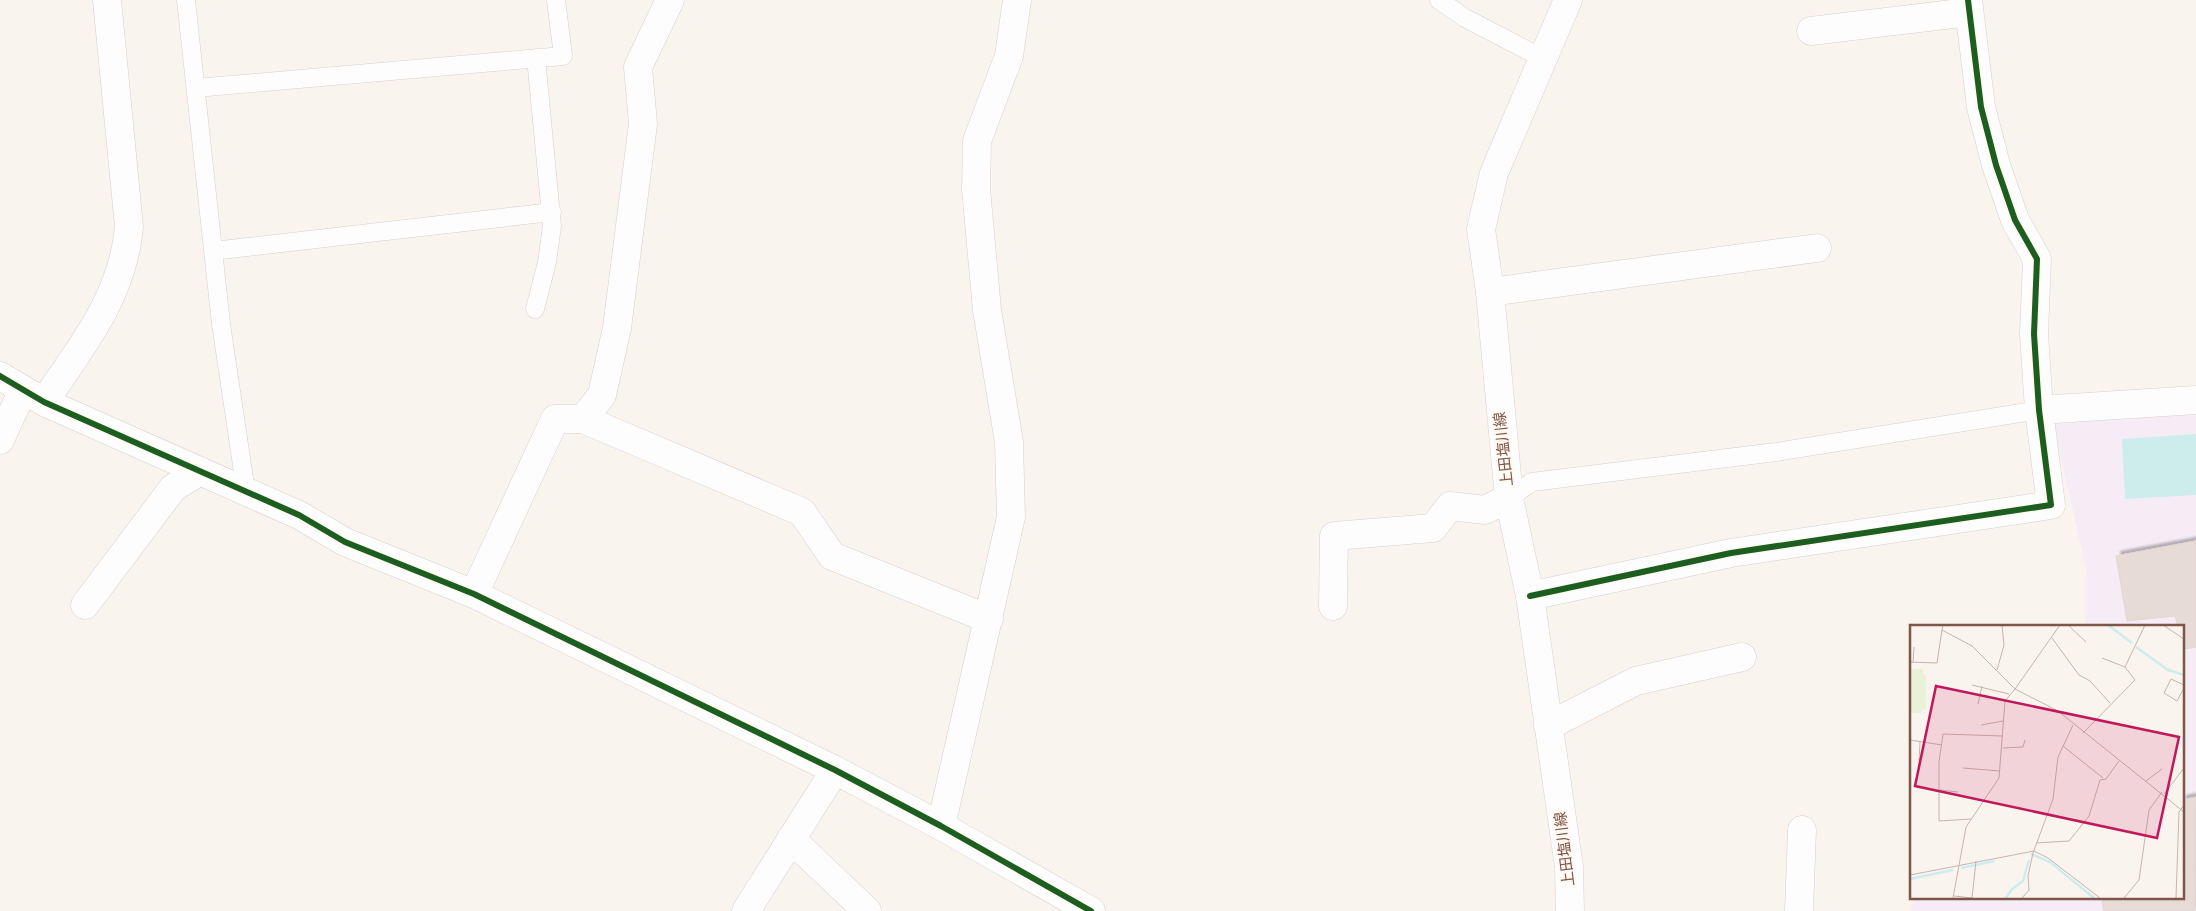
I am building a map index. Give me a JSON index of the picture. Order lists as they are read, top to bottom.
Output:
{
  "streets": {
    "street": ["上田塩川線"]
  }
}
